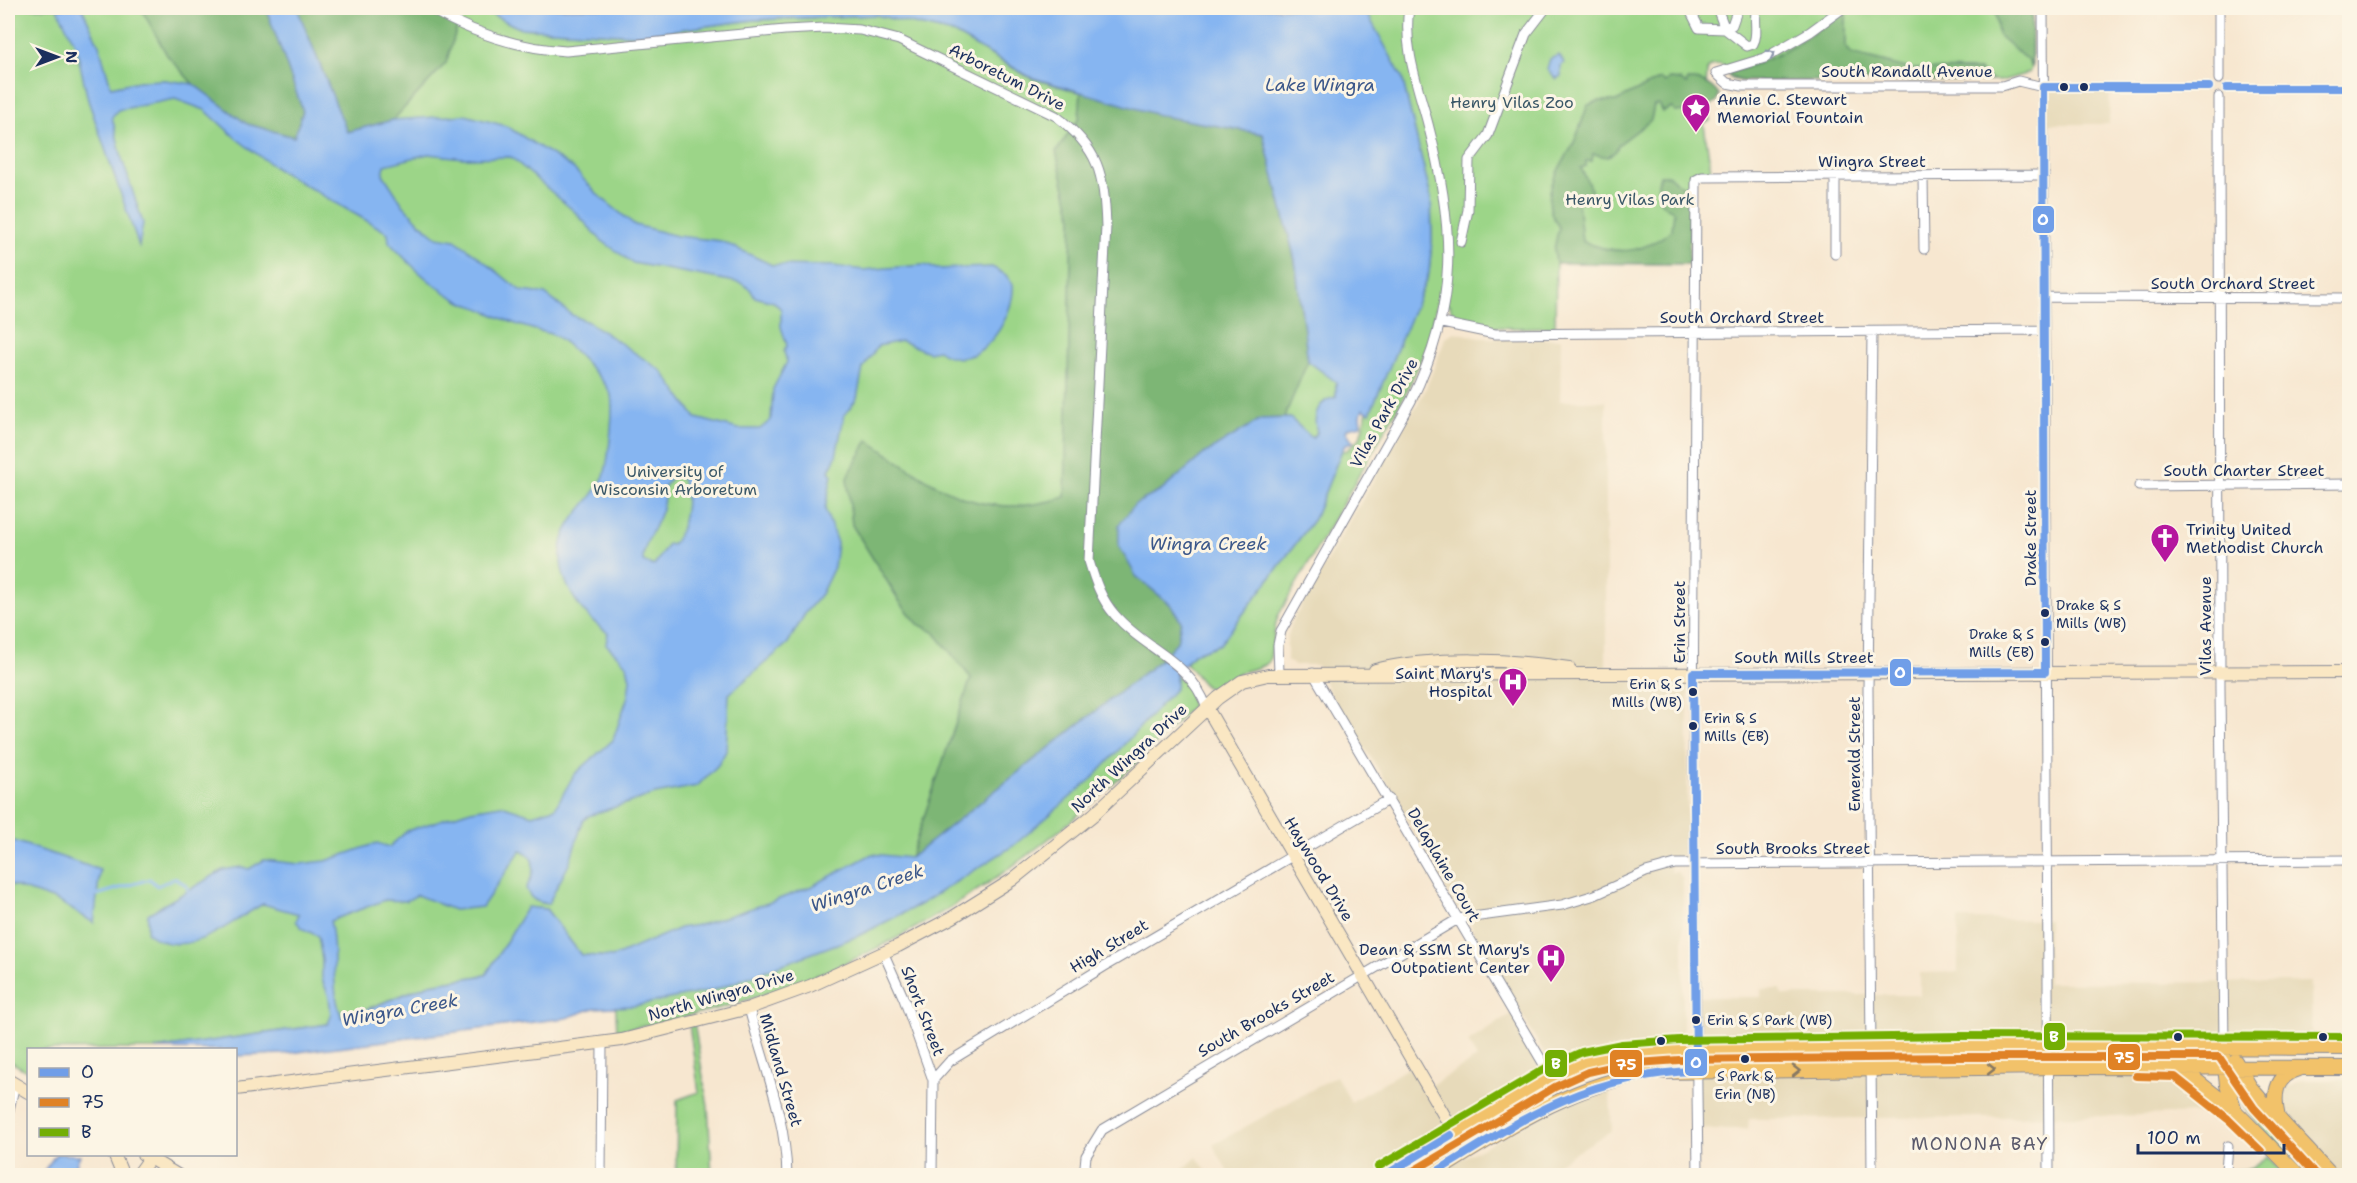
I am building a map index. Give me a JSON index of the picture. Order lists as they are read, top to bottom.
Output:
{
  "streets": {
    "street": [
      "South Randall Avenue",
      "Arboretum Drive",
      "Wingra Street",
      "South Orchard Street",
      "Vilas Park Drive",
      "South Charter Street",
      "Drake Street",
      "Erin Street",
      "Vilas Avenue",
      "South Mills Street",
      "Emerald Street",
      "North Wingra Drive",
      "South Brooks Street",
      "Delaplaine Court",
      "Haywood Drive",
      "High Street",
      "Short Street",
      "Midland Street"
    ]
  },
  "crossings": [
    ["South Randall Avenue", "Drake Street"],
    ["South Randall Avenue", "Vilas Avenue"],
    ["Arboretum Drive", "Haywood Drive"],
    ["Wingra Street", "Drake Street"],
    ["Wingra Street", "Erin Street"],
    ["South Orchard Street", "Vilas Park Drive"],
    ["South Orchard Street", "Drake Street"],
    ["South Orchard Street", "Erin Street"],
    ["South Orchard Street", "Vilas Avenue"],
    ["South Orchard Street", "Emerald Street"],
    ["Vilas Park Drive", "South Mills Street"],
    ["South Charter Street", "Vilas Avenue"],
    ["Drake Street", "South Mills Street"],
    ["Drake Street", "South Brooks Street"],
    ["Erin Street", "South Mills Street"],
    ["Erin Street", "South Brooks Street"],
    ["Vilas Avenue", "South Mills Street"],
    ["Vilas Avenue", "South Brooks Street"],
    ["South Mills Street", "Emerald Street"],
    ["South Mills Street", "North Wingra Drive"],
    ["South Mills Street", "Delaplaine Court"],
    ["Emerald Street", "South Brooks Street"],
    ["North Wingra Drive", "Haywood Drive"],
    ["North Wingra Drive", "Short Street"],
    ["North Wingra Drive", "Midland Street"],
    ["South Brooks Street", "Delaplaine Court"],
    ["South Brooks Street", "Haywood Drive"],
    ["Delaplaine Court", "High Street"],
    ["Haywood Drive", "High Street"],
    ["High Street", "Short Street"]
  ],
  "districts": ["MONONA BAY"],
  "water": ["Lake Wingra", "Wingra Creek"],
  "parks": ["Henry Vilas Zoo", "Henry Vilas Park", "University of Wisconsin Arboretum"],
  "places": {
    "place": ["Annie C. Stewart Memorial Fountain"],
    "church": ["Trinity United Methodist Church"],
    "other": [
      "Drake & S Mills (WB)",
      "Drake & S Mills (EB)",
      "Erin & S Mills (WB)",
      "Erin & S Mills (EB)",
      "Erin & S Park (WB)",
      "S Park & Erin (NB)"
    ],
    "hospital": ["Saint Mary's Hospital", "Dean & SSM St Mary's Outpatient Center"]
  },
  "lines": ["transit line O", "transit line B", "transit line 75"],
  "legend": ["O", "75", "B"],
  "scale_bar": "100 m",
  "north": "right"
}
